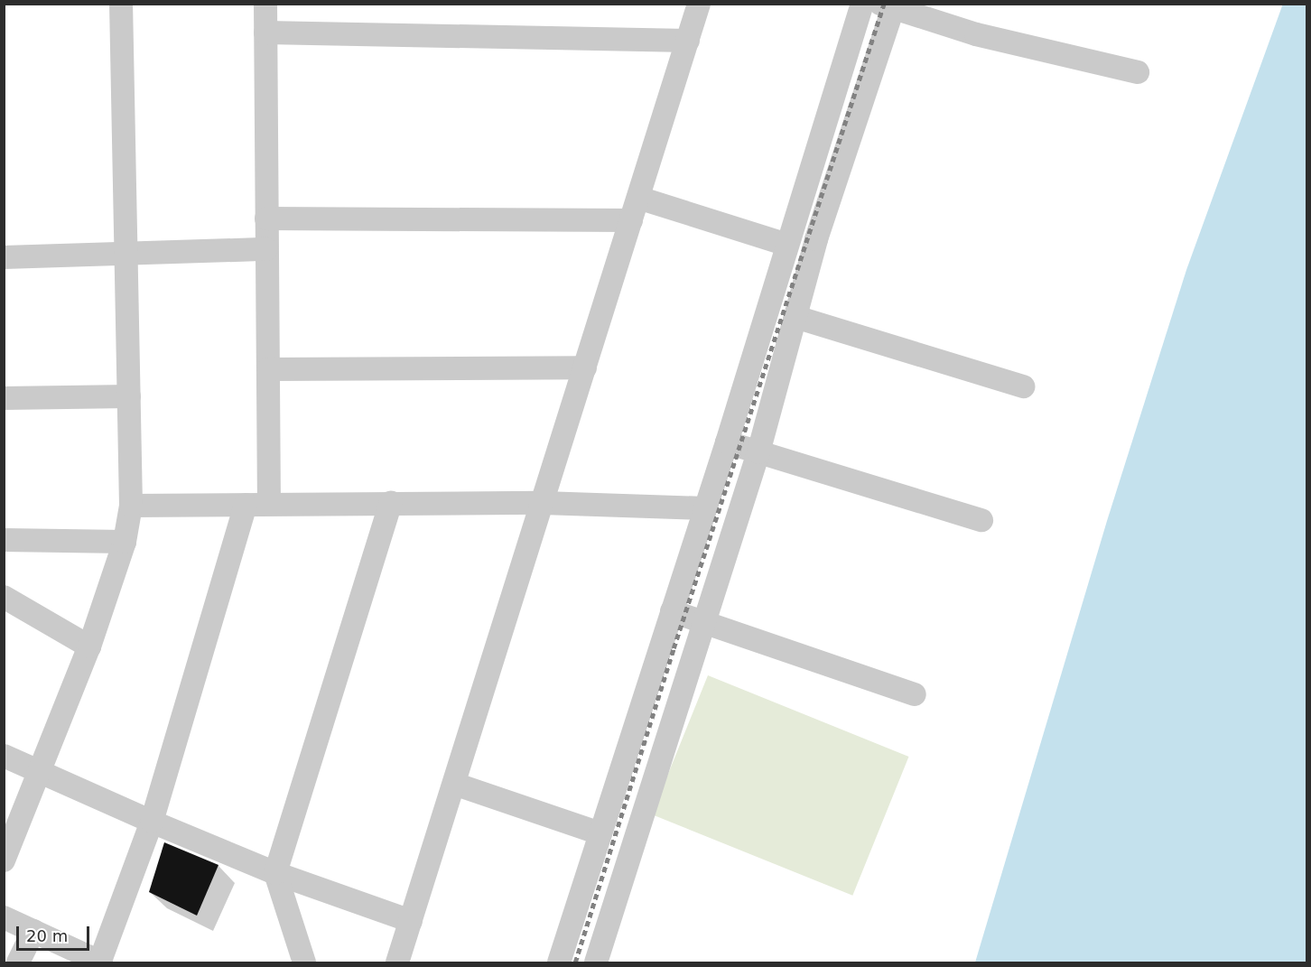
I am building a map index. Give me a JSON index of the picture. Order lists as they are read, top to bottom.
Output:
{
  "scale_bar": "20 m"
}
